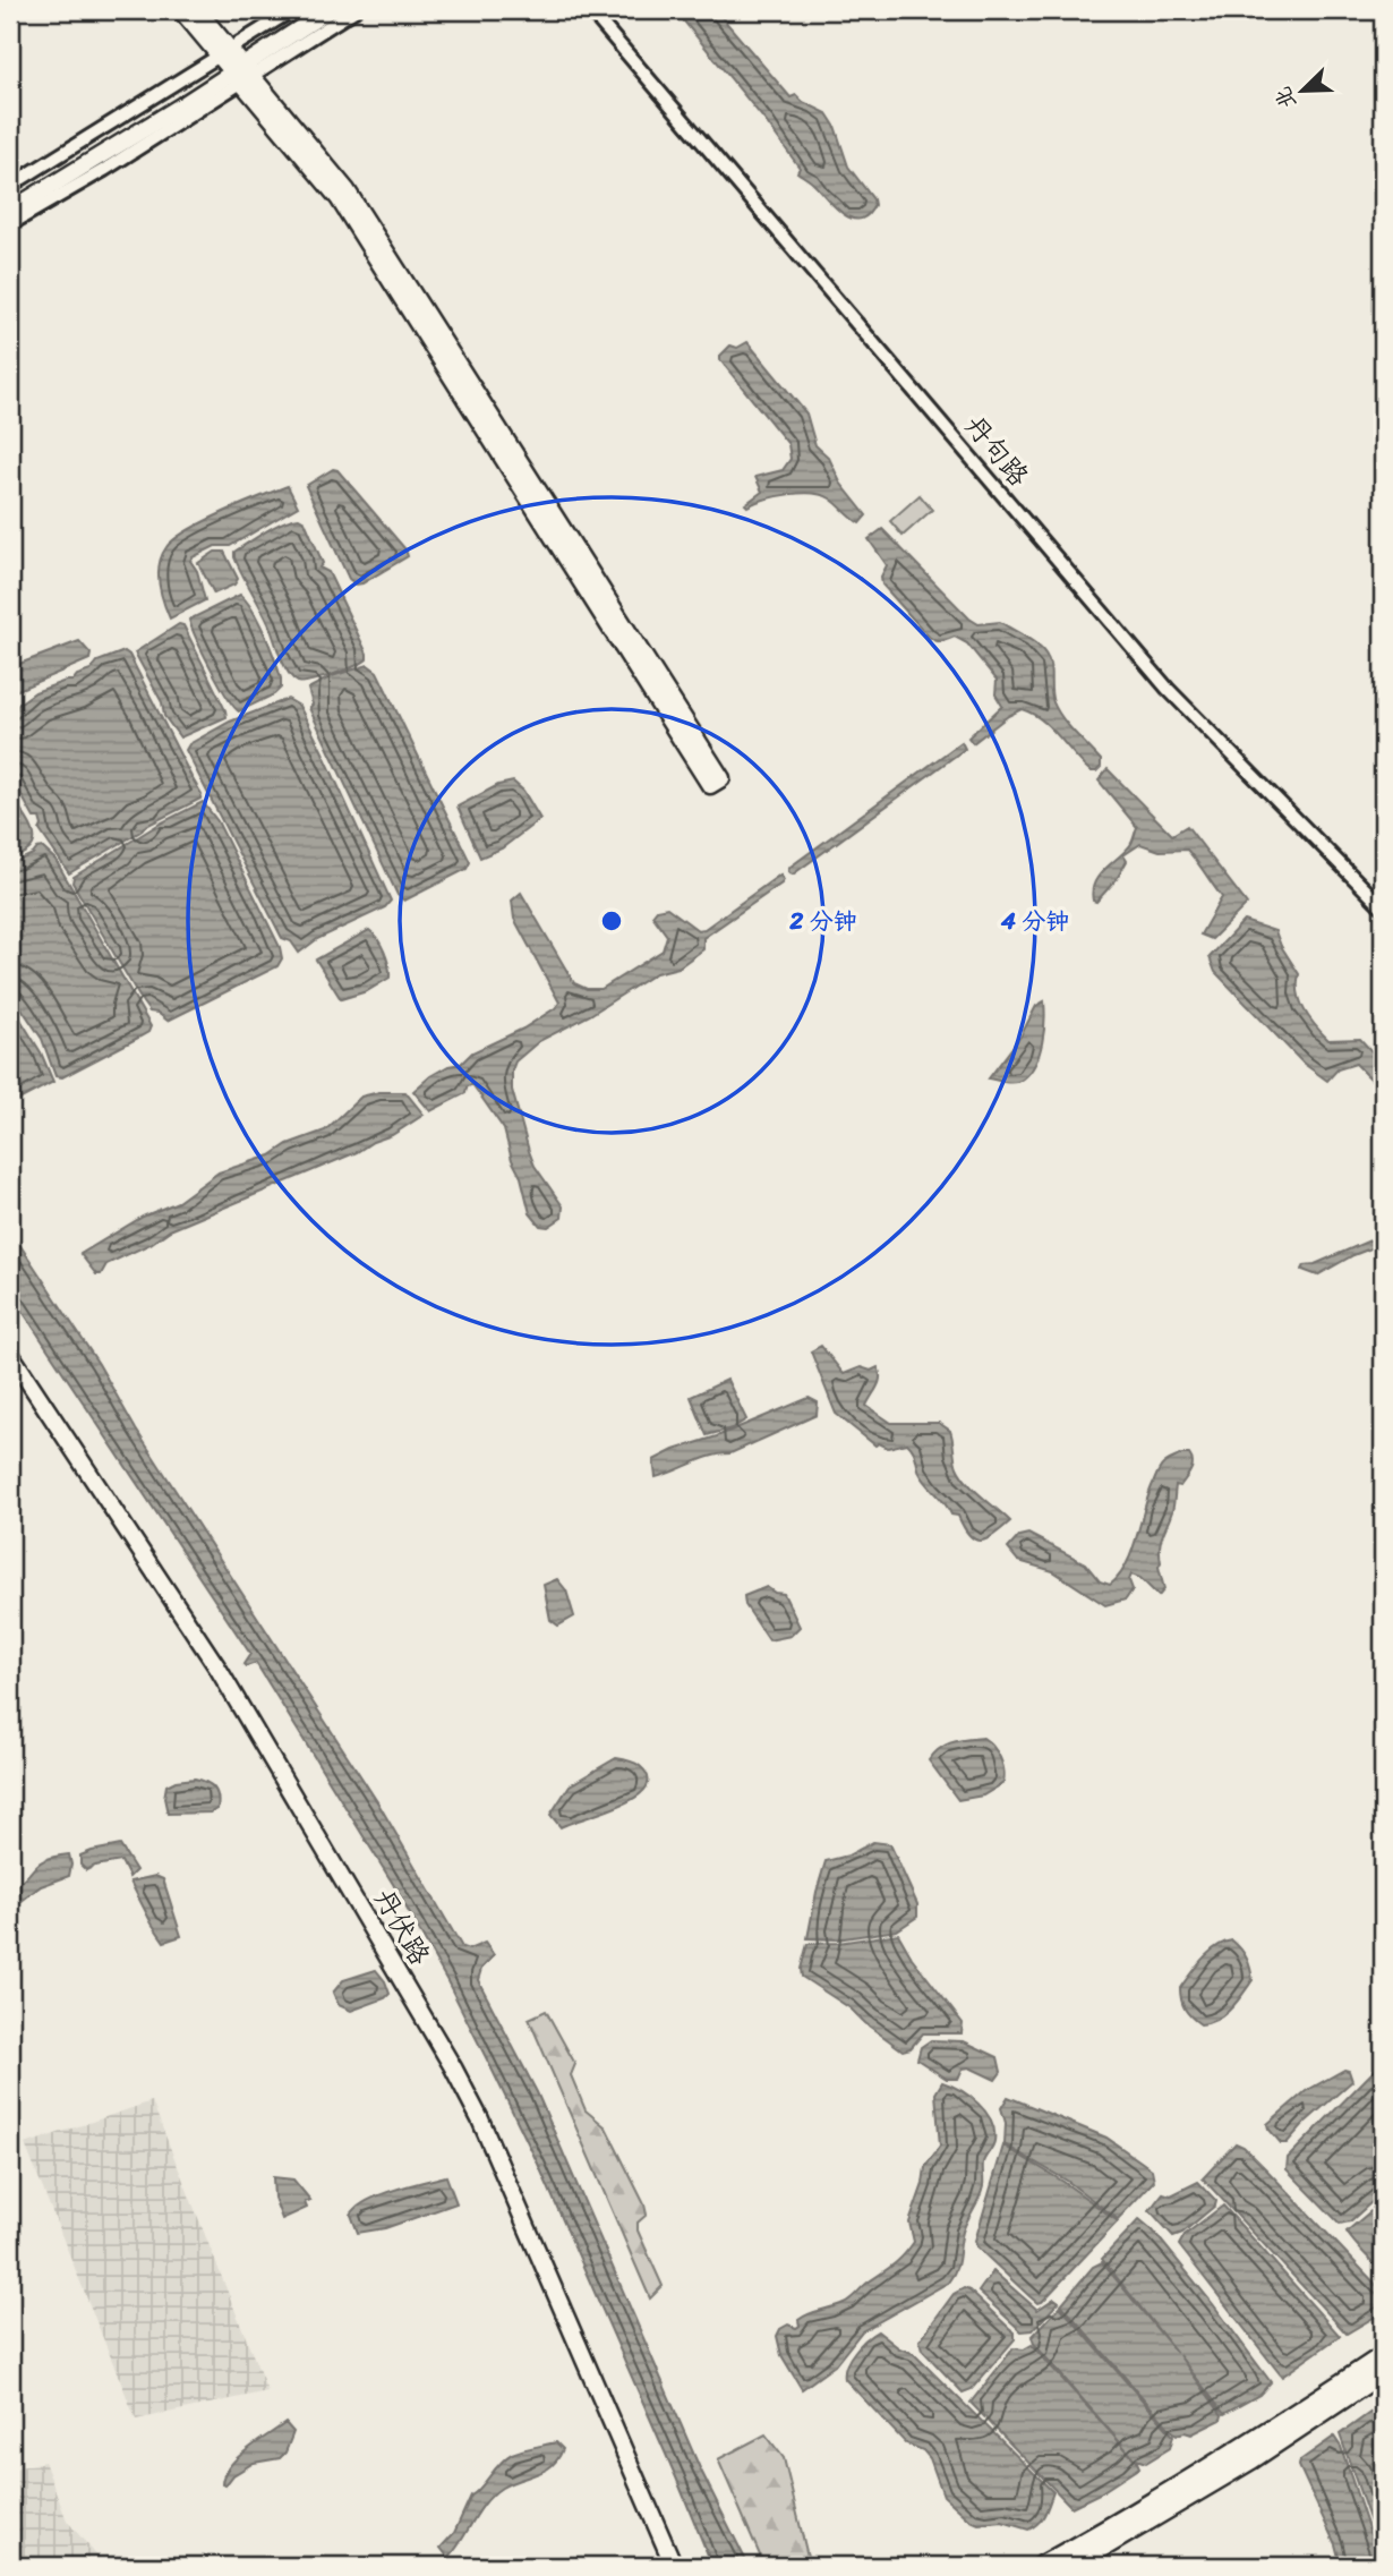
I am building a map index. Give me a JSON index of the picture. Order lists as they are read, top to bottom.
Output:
{
  "streets": {
    "main road": ["丹伏路"],
    "street": ["丹句路"]
  },
  "north": "bottom left",
  "rings": ["2 分钟", "4 分钟"]
}
